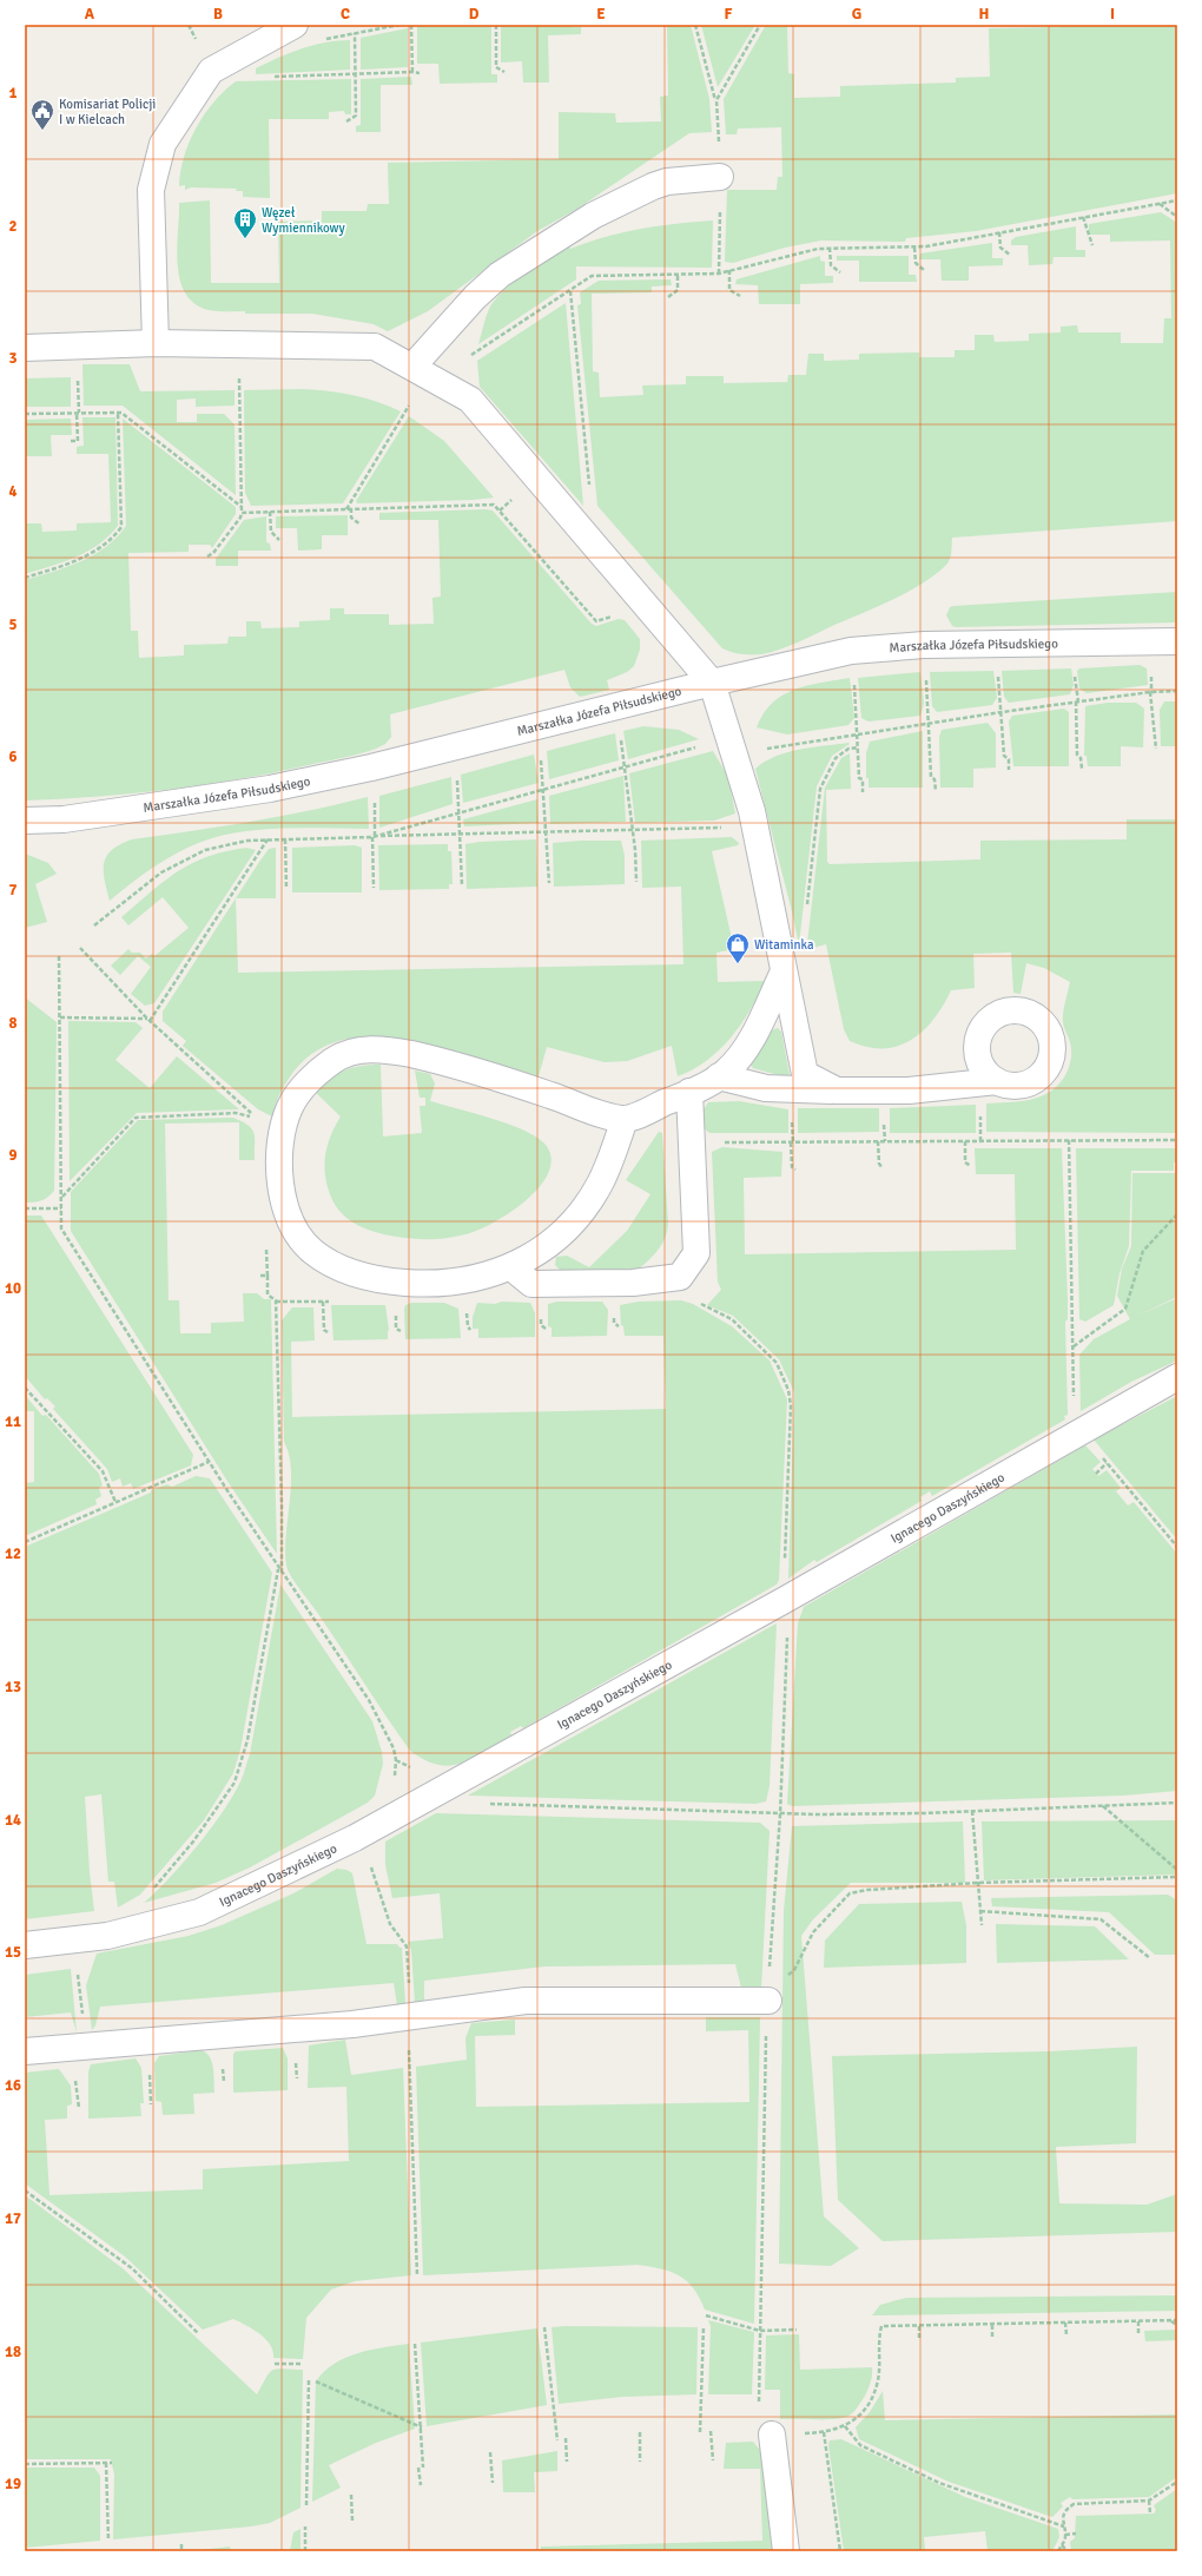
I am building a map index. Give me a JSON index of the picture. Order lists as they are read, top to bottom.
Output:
{
  "streets": {
    "street": ["Marszałka Józefa Piłsudskiego", "Ignacego Daszyńskiego"]
  },
  "places": {
    "public building": ["Komisariat Policji I w Kielcach"],
    "building": ["Węzeł Wymiennikowy"],
    "shop": ["Witaminka"]
  },
  "grid": {
    "columns": [
      "A",
      "B",
      "C",
      "D",
      "E",
      "F",
      "G",
      "H",
      "I"
    ],
    "rows": [
      "1",
      "2",
      "3",
      "4",
      "5",
      "6",
      "7",
      "8",
      "9",
      "10",
      "11",
      "12",
      "13",
      "14",
      "15",
      "16",
      "17",
      "18",
      "19"
    ]
  }
}
